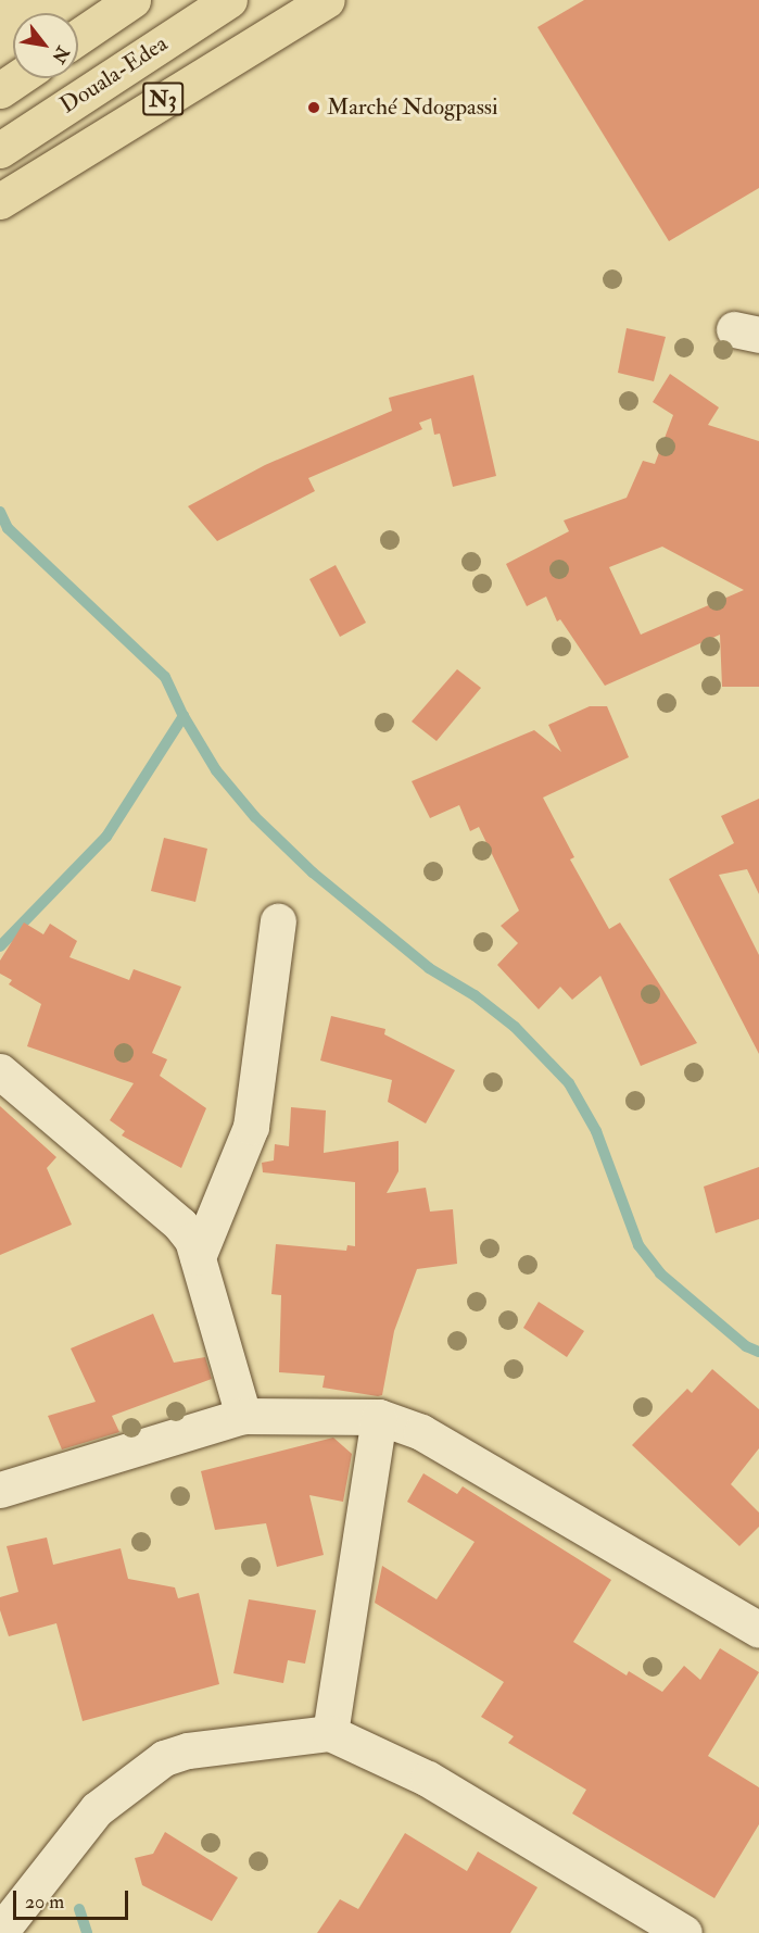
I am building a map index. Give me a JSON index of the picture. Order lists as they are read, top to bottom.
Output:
{
  "streets": {
    "main road": ["Douala-Edea", "N3"]
  },
  "places": ["Marché Ndogpassi"],
  "scale_bar": "20 m",
  "north": "bottom right"
}
